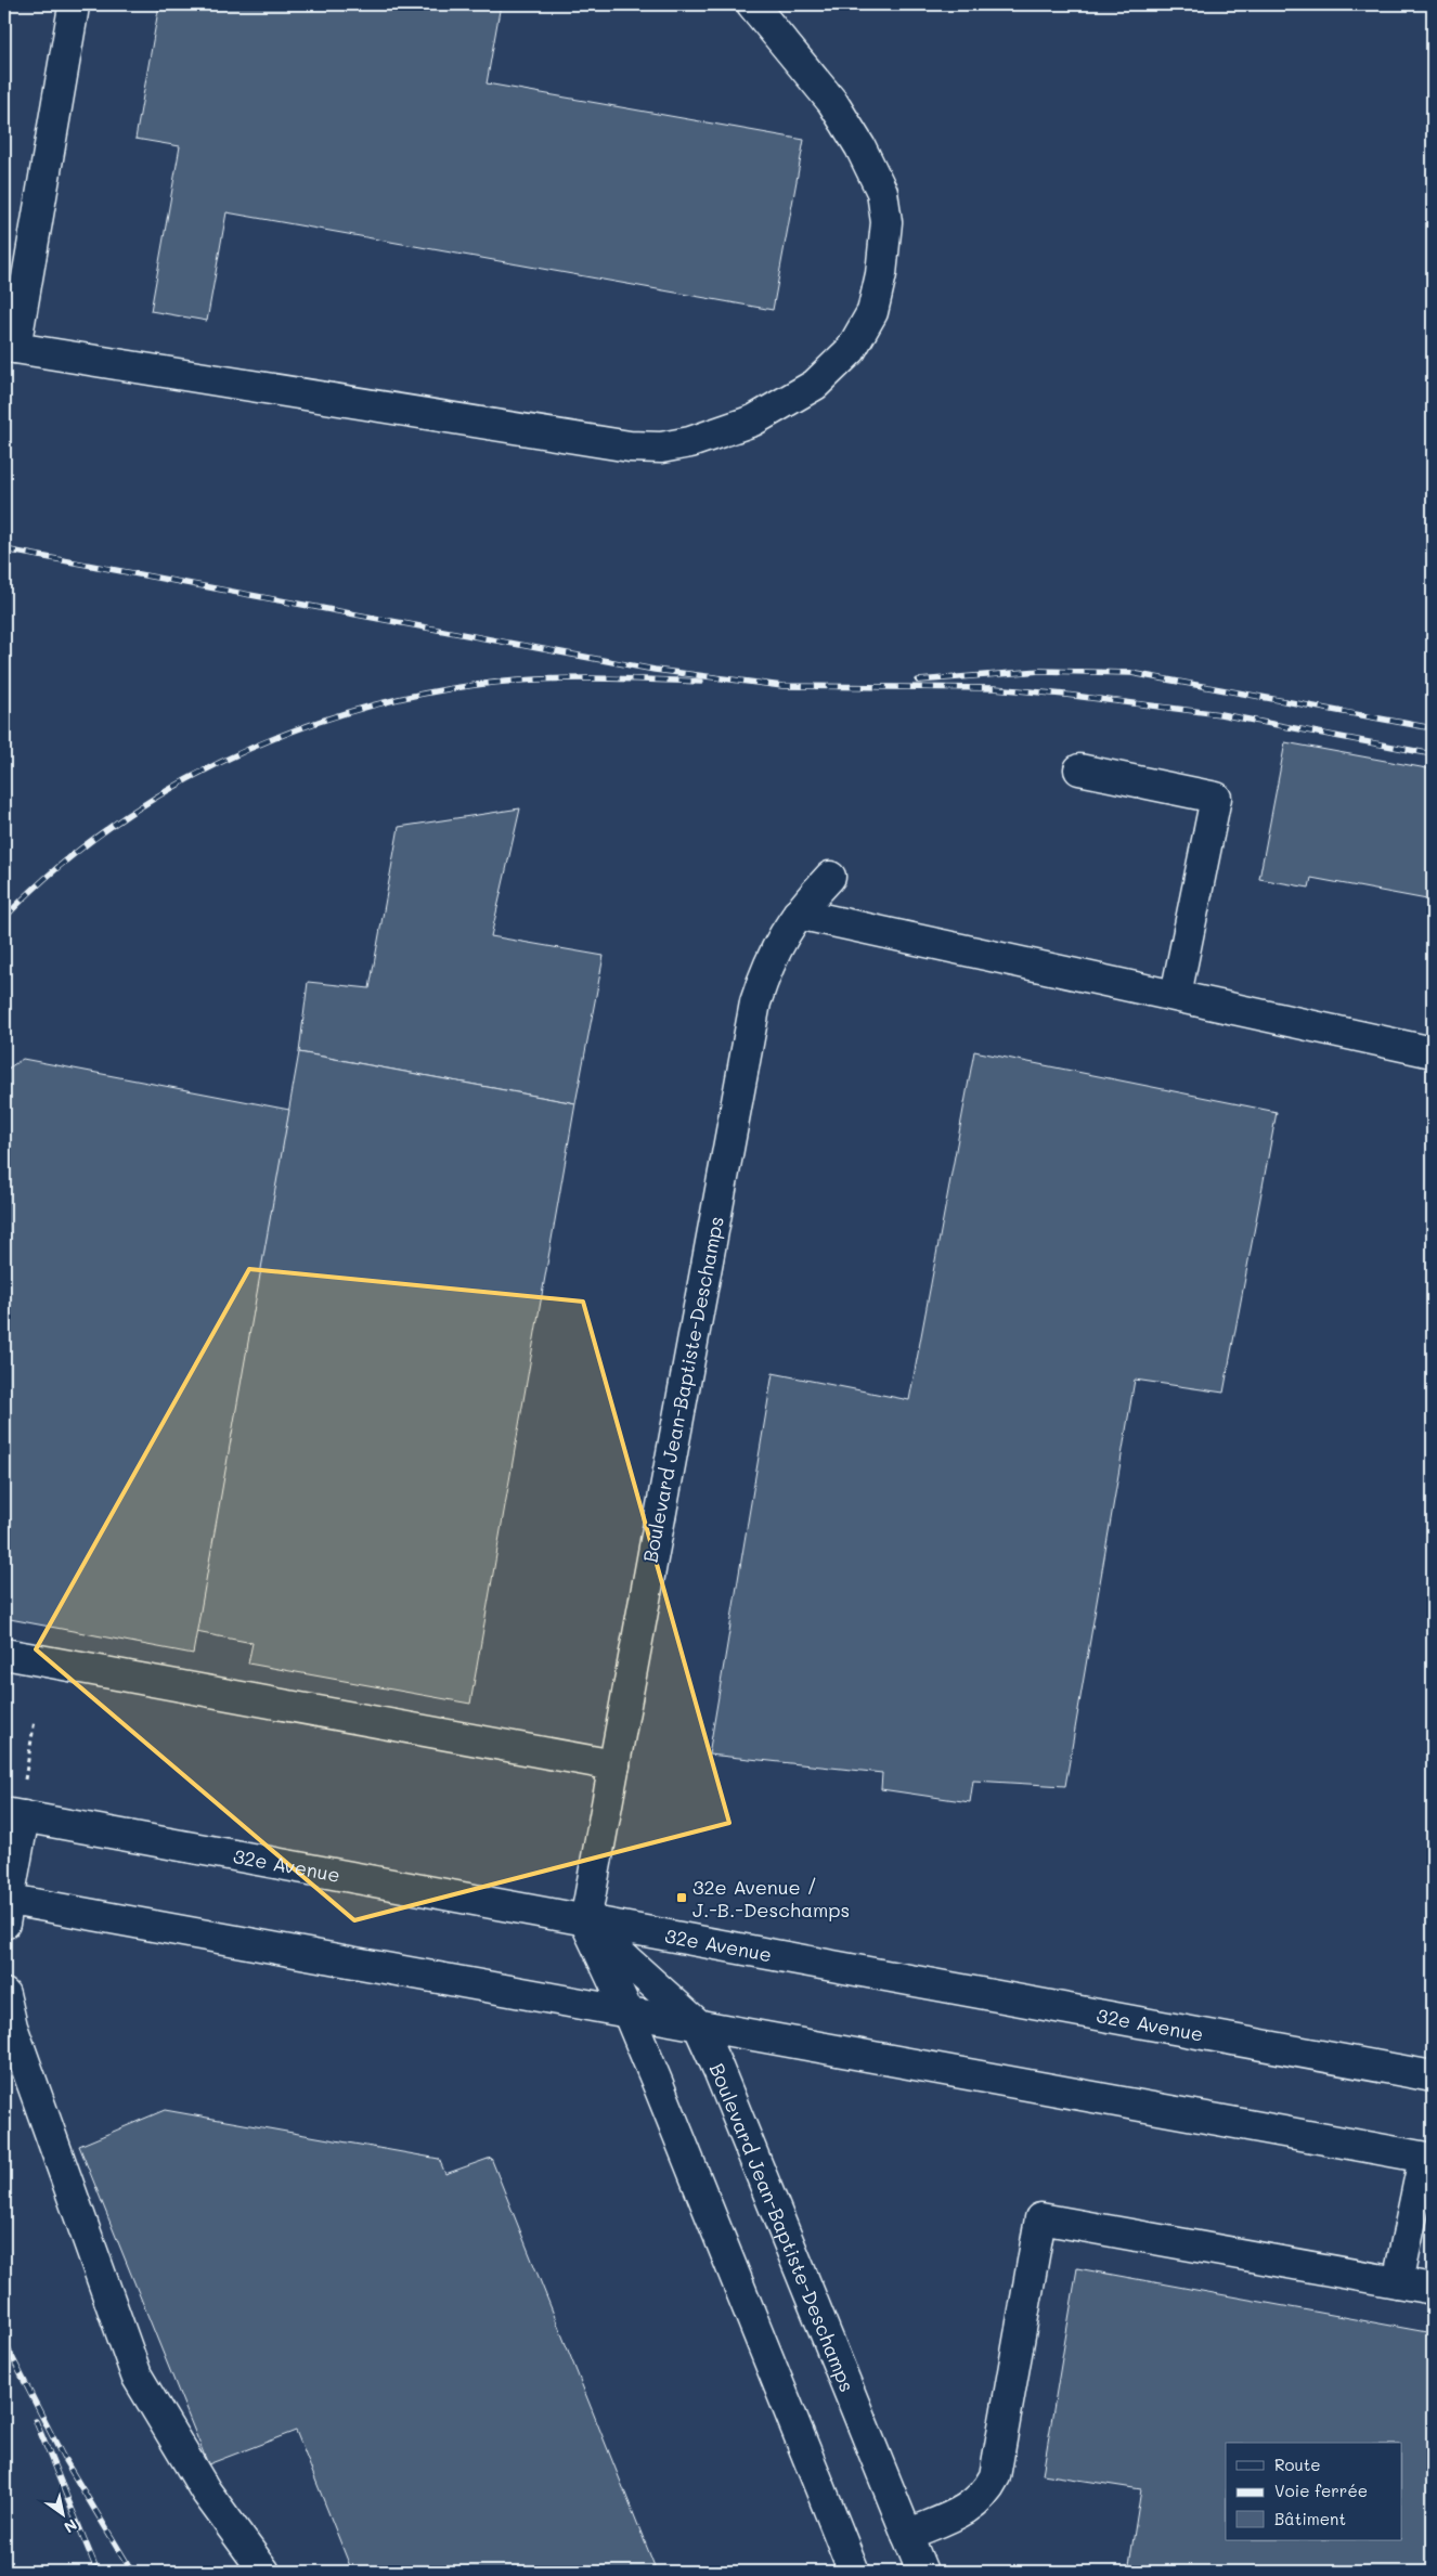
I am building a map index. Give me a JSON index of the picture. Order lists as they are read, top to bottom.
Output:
{
  "streets": {
    "street": ["Boulevard Jean-Baptiste-Deschamps", "32e Avenue"]
  },
  "crossings": [
    ["Boulevard Jean-Baptiste-Deschamps", "32e Avenue"]
  ],
  "places": {
    "transit": ["32e Avenue / J.-B.-Deschamps"]
  },
  "legend": ["Route", "Voie ferrée", "Bâtiment"],
  "north": "bottom right"
}
